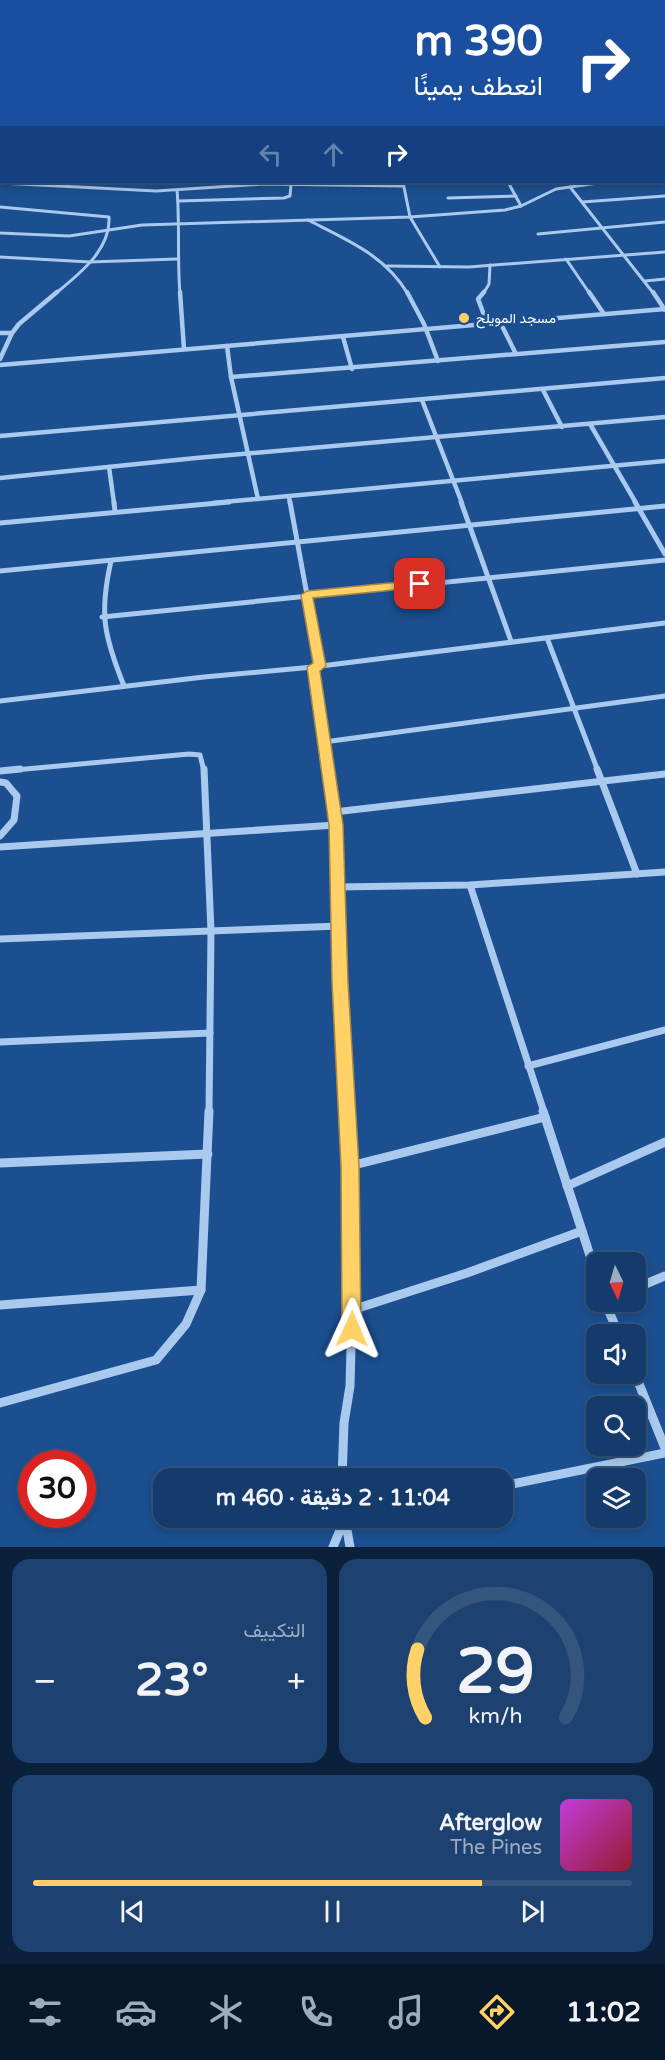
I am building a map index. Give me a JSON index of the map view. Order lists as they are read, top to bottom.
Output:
{
  "places": ["مسجد المويلح"],
  "north": "bottom",
  "page": {
    "turn": ["390 m", "انعطف يمينًا"],
    "limit": "30",
    "trip": "11:04 · 2 دقيقة · 460 m",
    "tile": "التكييف",
    "heat": ["−", "23°", "+"],
    "song": ["Afterglow", "The Pines"],
    "tabs": "11:02",
    "gauge": ["29", "km/h"]
  }
}
